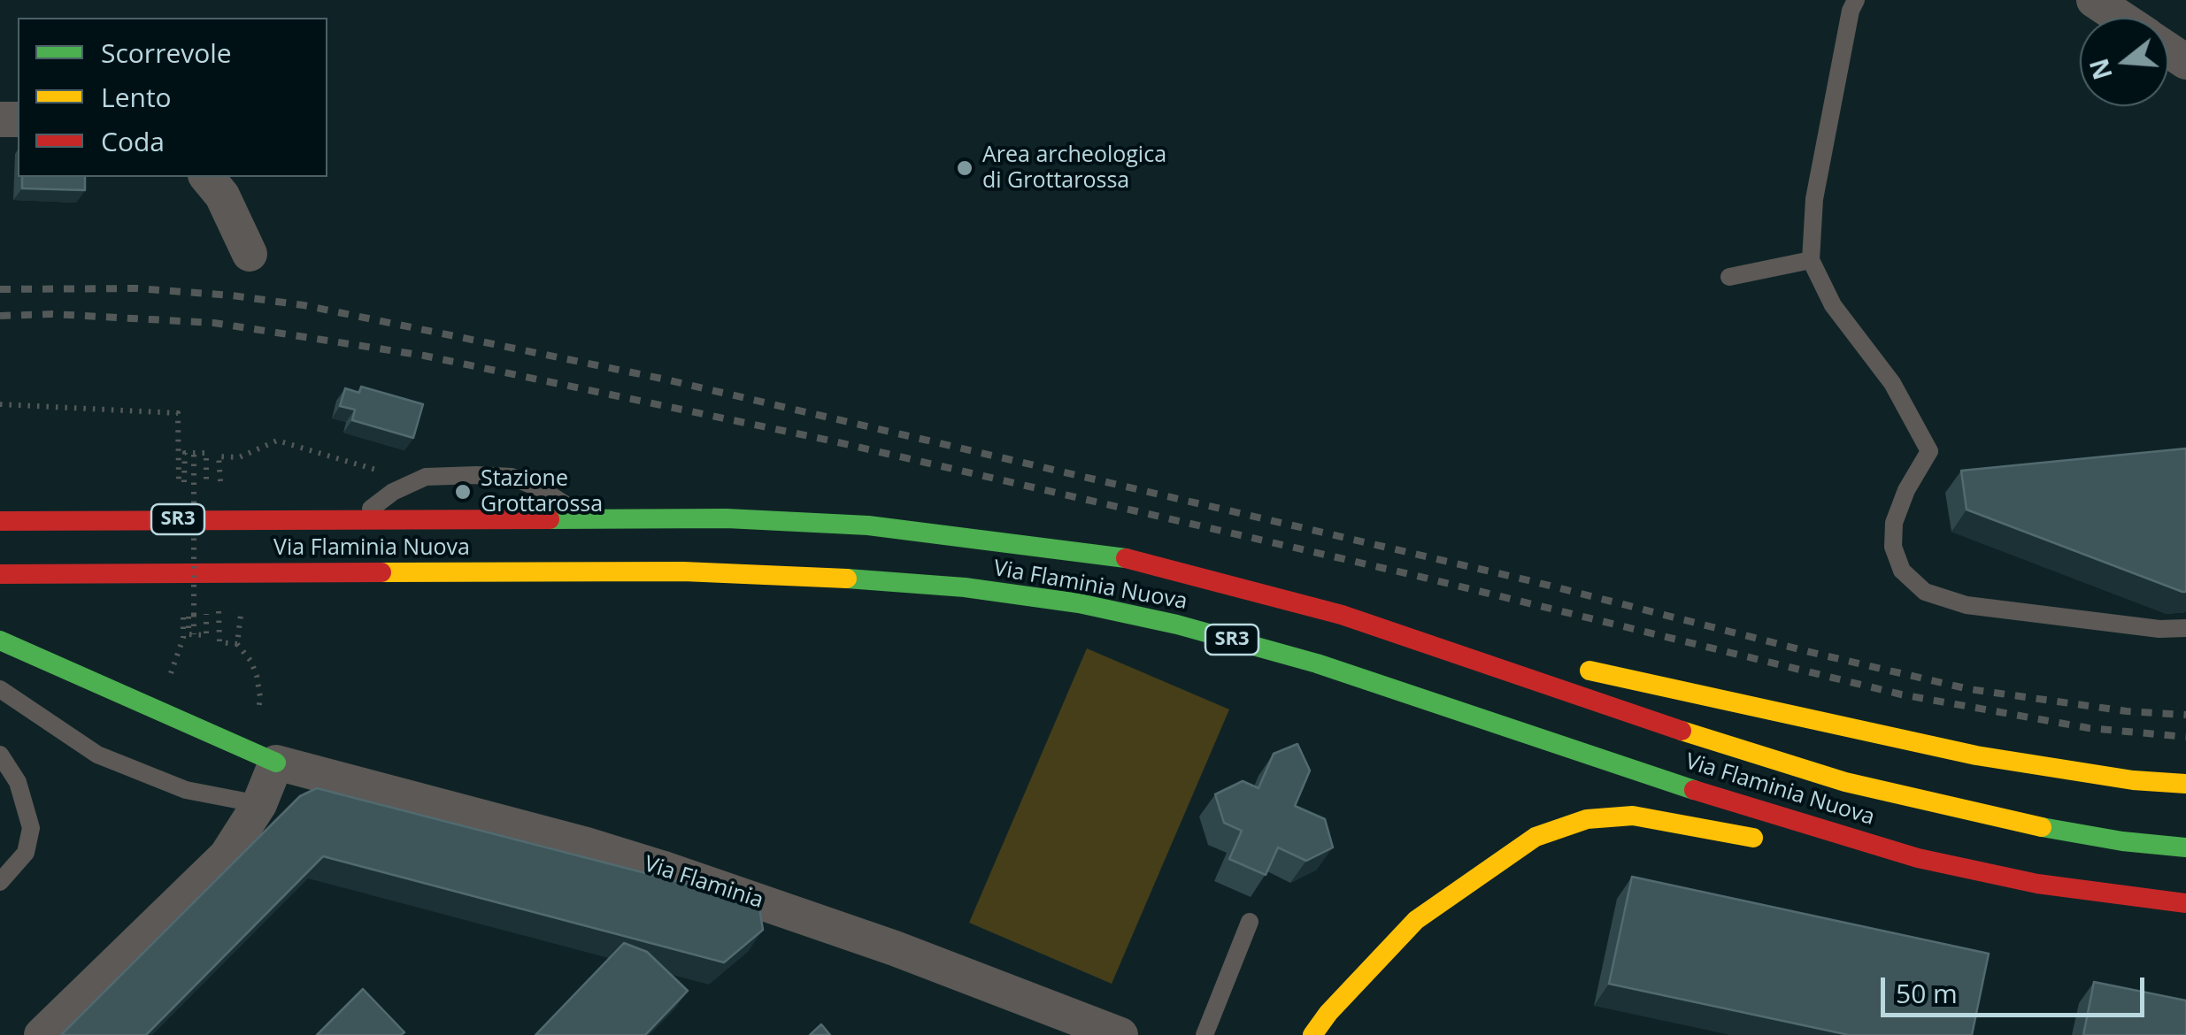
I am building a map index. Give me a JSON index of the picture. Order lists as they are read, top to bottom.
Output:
{
  "streets": {
    "highway": ["SR3", "Via Flaminia Nuova"],
    "street": ["Via Flaminia"]
  },
  "places": ["Area archeologica di Grottarossa", "Stazione Grottarossa"],
  "legend": ["Scorrevole", "Lento", "Coda"],
  "scale_bar": "50 m",
  "north": "left"
}
